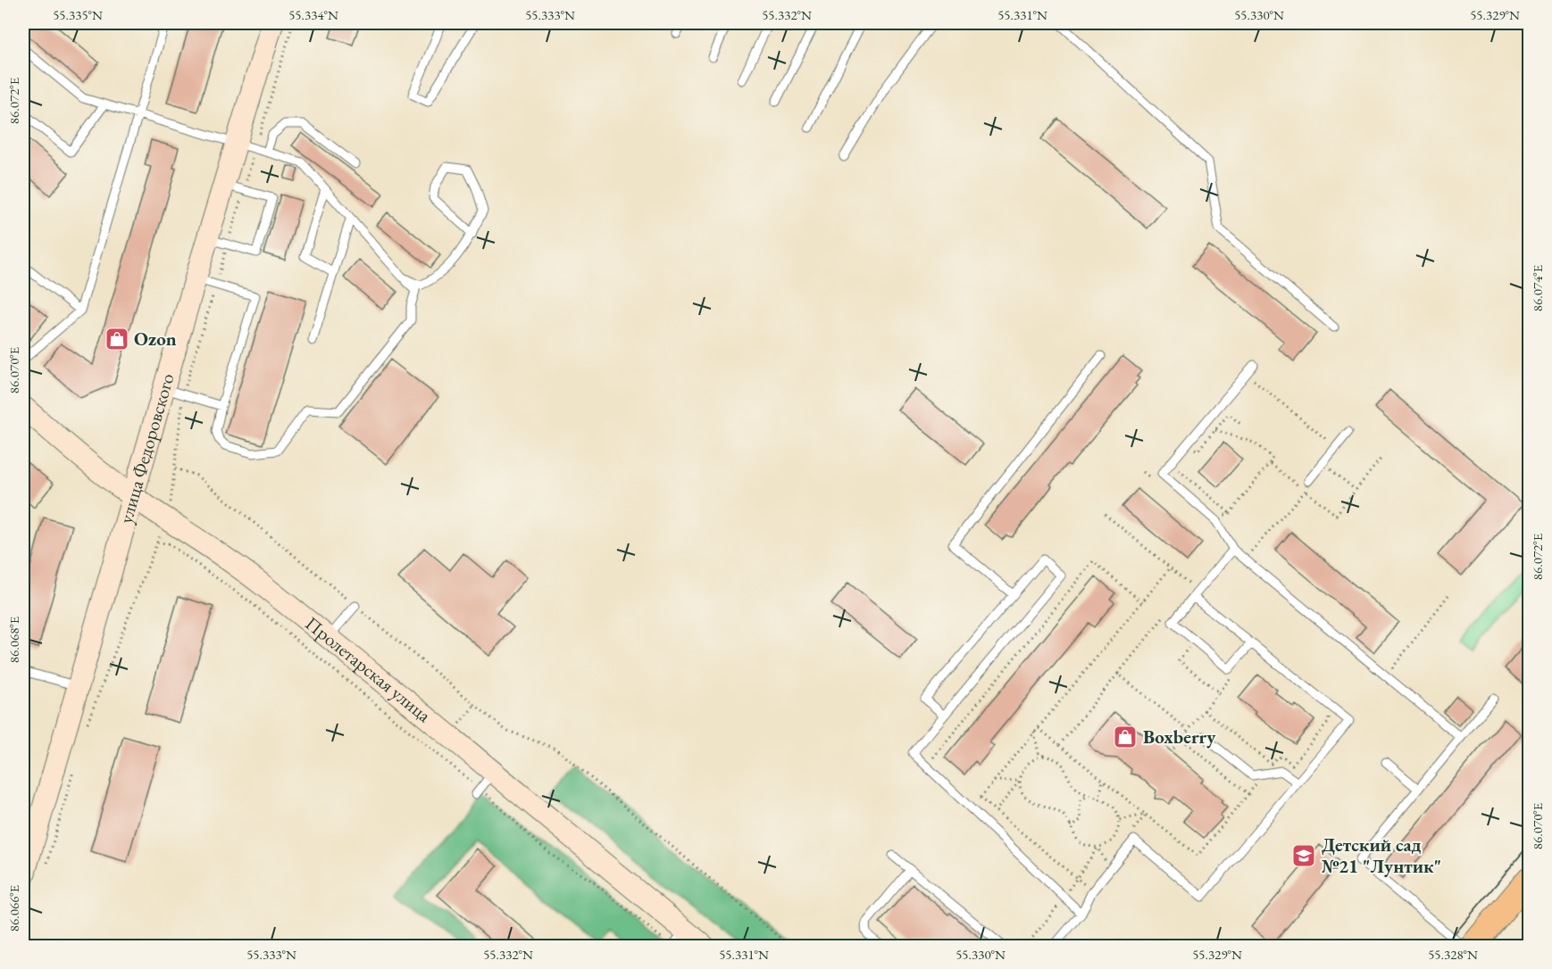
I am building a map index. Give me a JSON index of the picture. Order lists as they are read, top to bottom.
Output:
{
  "streets": {
    "street": ["улица Федоровского", "Пролетарская улица"]
  },
  "crossings": [
    ["улица Федоровского", "Пролетарская улица"]
  ],
  "places": {
    "shop": ["Ozon", "Boxberry"],
    "school or university": ["Детский сад №21 \"Лунтик\""]
  },
  "coordinates": [
    "55.335°N",
    "55.334°N",
    "55.333°N",
    "55.332°N",
    "55.331°N",
    "55.330°N",
    "55.329°N",
    "86.072°E",
    "86.074°E",
    "86.070°E",
    "86.068°E",
    "86.066°E",
    "55.328°N"
  ]
}
